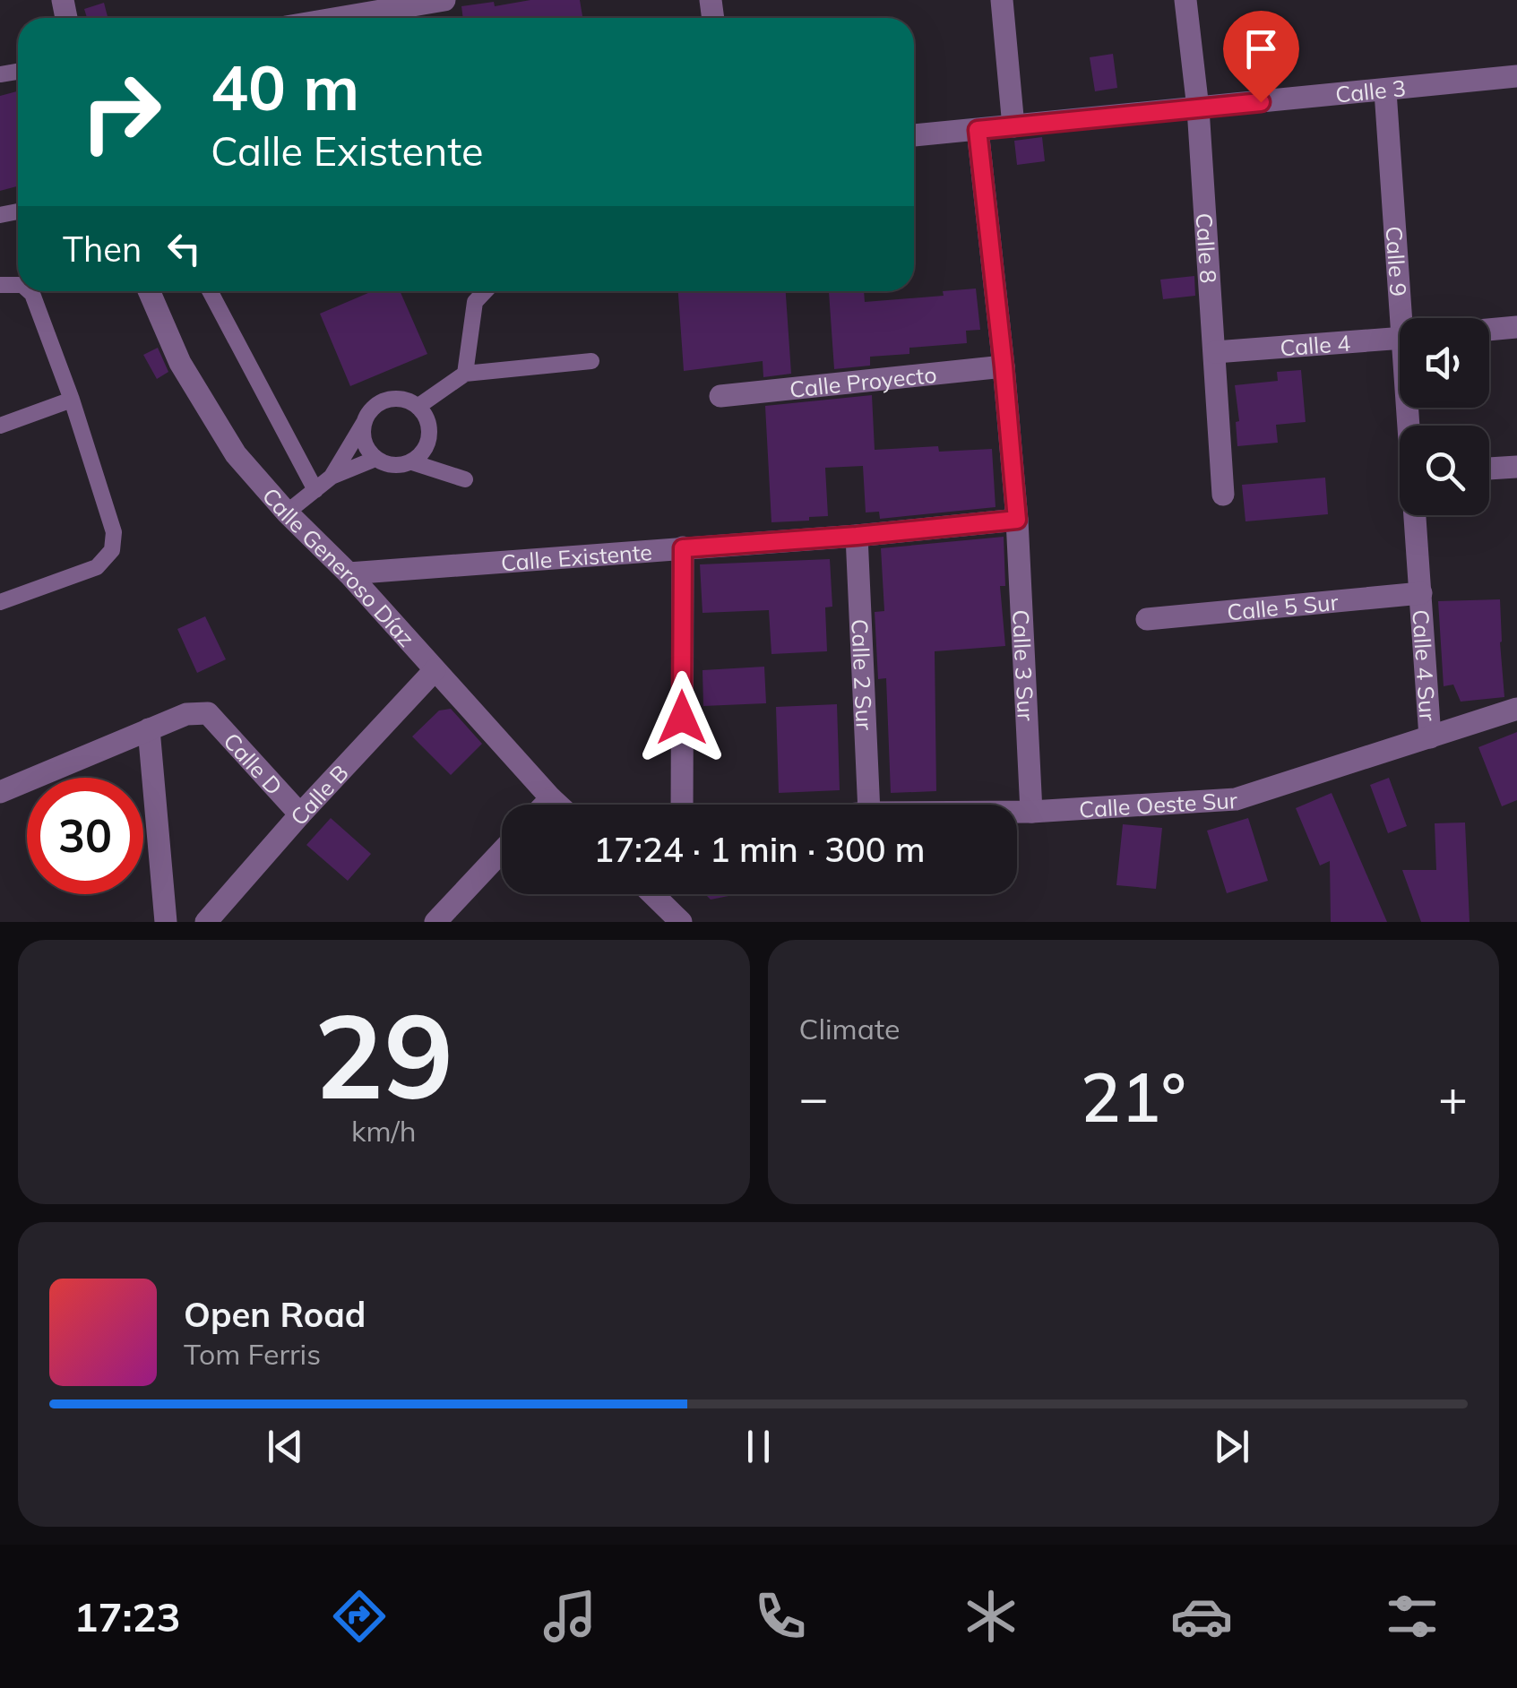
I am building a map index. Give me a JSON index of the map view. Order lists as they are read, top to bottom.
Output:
{
  "streets": {
    "street": [
      "Calle 3",
      "Calle 8",
      "Calle 9",
      "Calle 4",
      "Calle Proyecto",
      "Calle Existente",
      "Calle Generoso Díaz",
      "Calle 5 Sur",
      "Calle 3 Sur",
      "Calle 4 Sur",
      "Calle 2 Sur",
      "Calle D",
      "Calle B",
      "Calle Oeste Sur"
    ]
  },
  "crossings": [
    ["Calle 3", "Calle 8"],
    ["Calle 3", "Calle 9"],
    ["Calle 3", "Calle 3 Sur"],
    ["Calle 8", "Calle 4"],
    ["Calle 9", "Calle 5 Sur"],
    ["Calle 9", "Calle 4 Sur"],
    ["Calle Proyecto", "Calle 3 Sur"],
    ["Calle Existente", "Calle Generoso Díaz"],
    ["Calle Existente", "Calle 3 Sur"],
    ["Calle Existente", "Calle 2 Sur"],
    ["Calle Generoso Díaz", "Calle B"],
    ["Calle 5 Sur", "Calle 4 Sur"],
    ["Calle 3 Sur", "Calle Oeste Sur"],
    ["Calle 4 Sur", "Calle Oeste Sur"],
    ["Calle D", "Calle B"]
  ],
  "page": {
    "turn": ["40 m", "Calle Existente"],
    "then": "Then",
    "limit": "30",
    "trip": "17:24 · 1 min · 300 m",
    "tile": [
      ["29", "km/h"],
      "Climate"
    ],
    "heat": ["−", "21°", "+"],
    "song": ["Open Road", "Tom Ferris"],
    "tabs": "17:23"
  }
}
